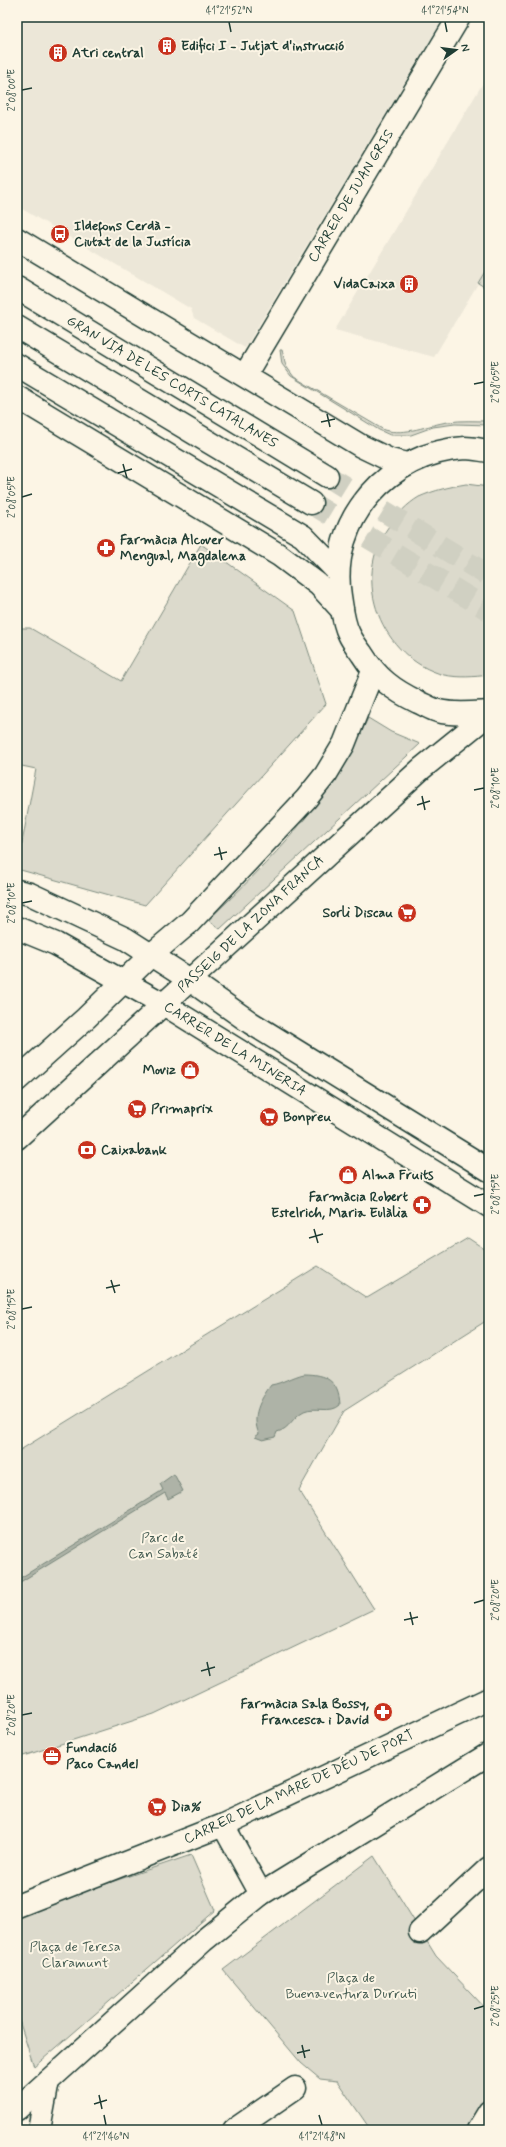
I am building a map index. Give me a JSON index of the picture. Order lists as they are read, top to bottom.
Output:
{
  "streets": {
    "main road": [
      "CARRER DE JUAN GRIS",
      "GRAN VIA DE LES CORTS CATALANES",
      "PASSEIG DE LA ZONA FRANCA",
      "CARRER DE LA MINERIA",
      "CARRER DE LA MARE DE DÉU DE PORT"
    ]
  },
  "crossings": [
    ["PASSEIG DE LA ZONA FRANCA", "CARRER DE LA MINERIA"]
  ],
  "parks": ["Parc de Can Sabaté", "Plaça de Teresa Claramunt", "Plaça de Buenaventura Durruti"],
  "places": {
    "building": ["Edifici I - Jutjat d'instrucció", "Atri central", "VidaCaixa"],
    "bus stop": ["Ildefons Cerdà - Ciutat de la Justícia"],
    "pharmacy": ["Farmàcia Alcover Mengual, Magdalena", "Farmàcia Robert Estelrich, Maria Eulàlia", "Farmàcia Sala Bossy, Francesca i David"],
    "supermarket": [
      "Sorli Discau",
      "Primaprix",
      "Bonpreu",
      "Dia%"
    ],
    "shop": ["Moviz", "Alma Fruits"],
    "bank": ["Caixabank"],
    "office": ["Fundació Paco Candel"]
  },
  "north": "right",
  "coordinates": [
    "41°21'52\"N",
    "41°21'54\"N",
    "2°08'00\"E",
    "2°08'05\"E",
    "2°08'10\"E",
    "2°08'15\"E",
    "2°08'20\"E",
    "2°08'25\"E",
    "41°21'46\"N",
    "41°21'48\"N"
  ]
}
